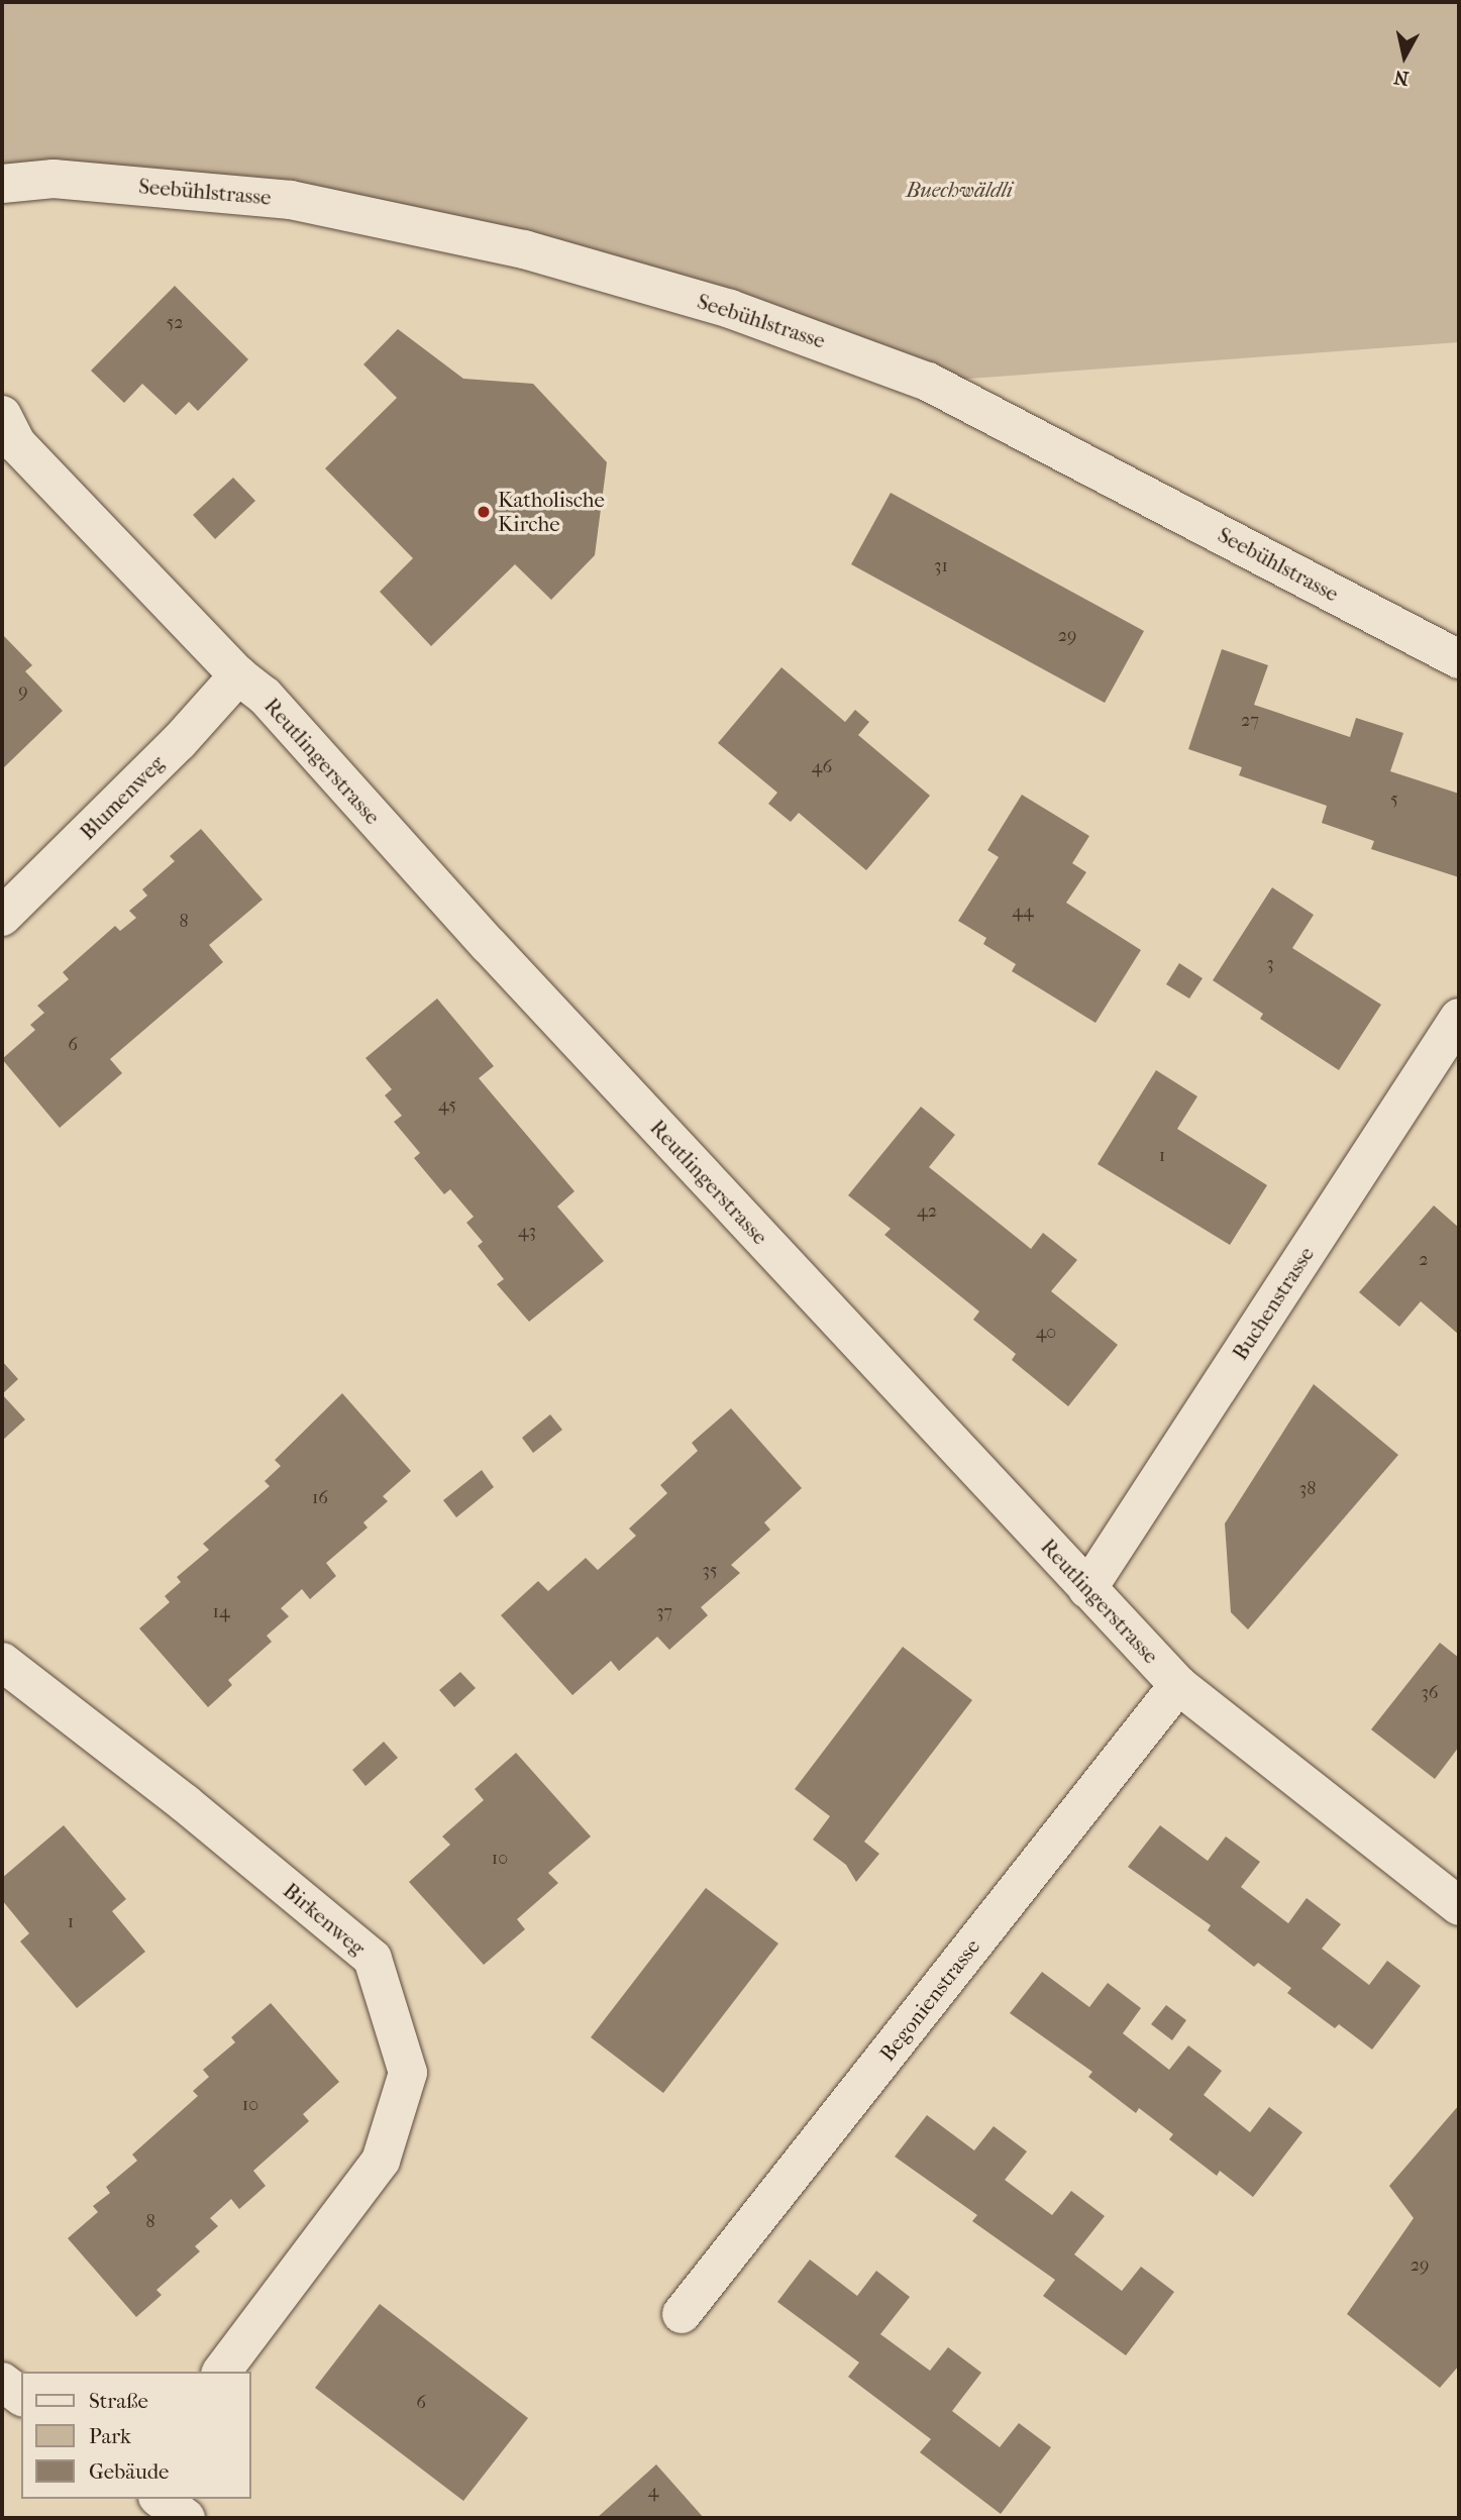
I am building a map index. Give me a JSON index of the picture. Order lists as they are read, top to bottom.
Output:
{
  "streets": {
    "street": [
      "Seebühlstrasse",
      "Reutlingerstrasse",
      "Blumenweg",
      "Buchenstrasse",
      "Birkenweg",
      "Begonienstrasse"
    ]
  },
  "crossings": [
    ["Reutlingerstrasse", "Blumenweg"],
    ["Reutlingerstrasse", "Buchenstrasse"],
    ["Reutlingerstrasse", "Begonienstrasse"]
  ],
  "parks": ["Buechwäldli"],
  "places": ["Katholische Kirche"],
  "house_numbers": [
    "52",
    "31",
    "29",
    "9",
    "27",
    "46",
    "5",
    "44",
    "8",
    "3",
    "6",
    "45",
    "1",
    "42",
    "43",
    "2",
    "40",
    "38",
    "16",
    "35",
    "14",
    "37",
    "36",
    "10",
    "1",
    "10",
    "8",
    "29",
    "6",
    "4"
  ],
  "legend": ["Straße", "Park", "Gebäude"],
  "north": "bottom"
}
